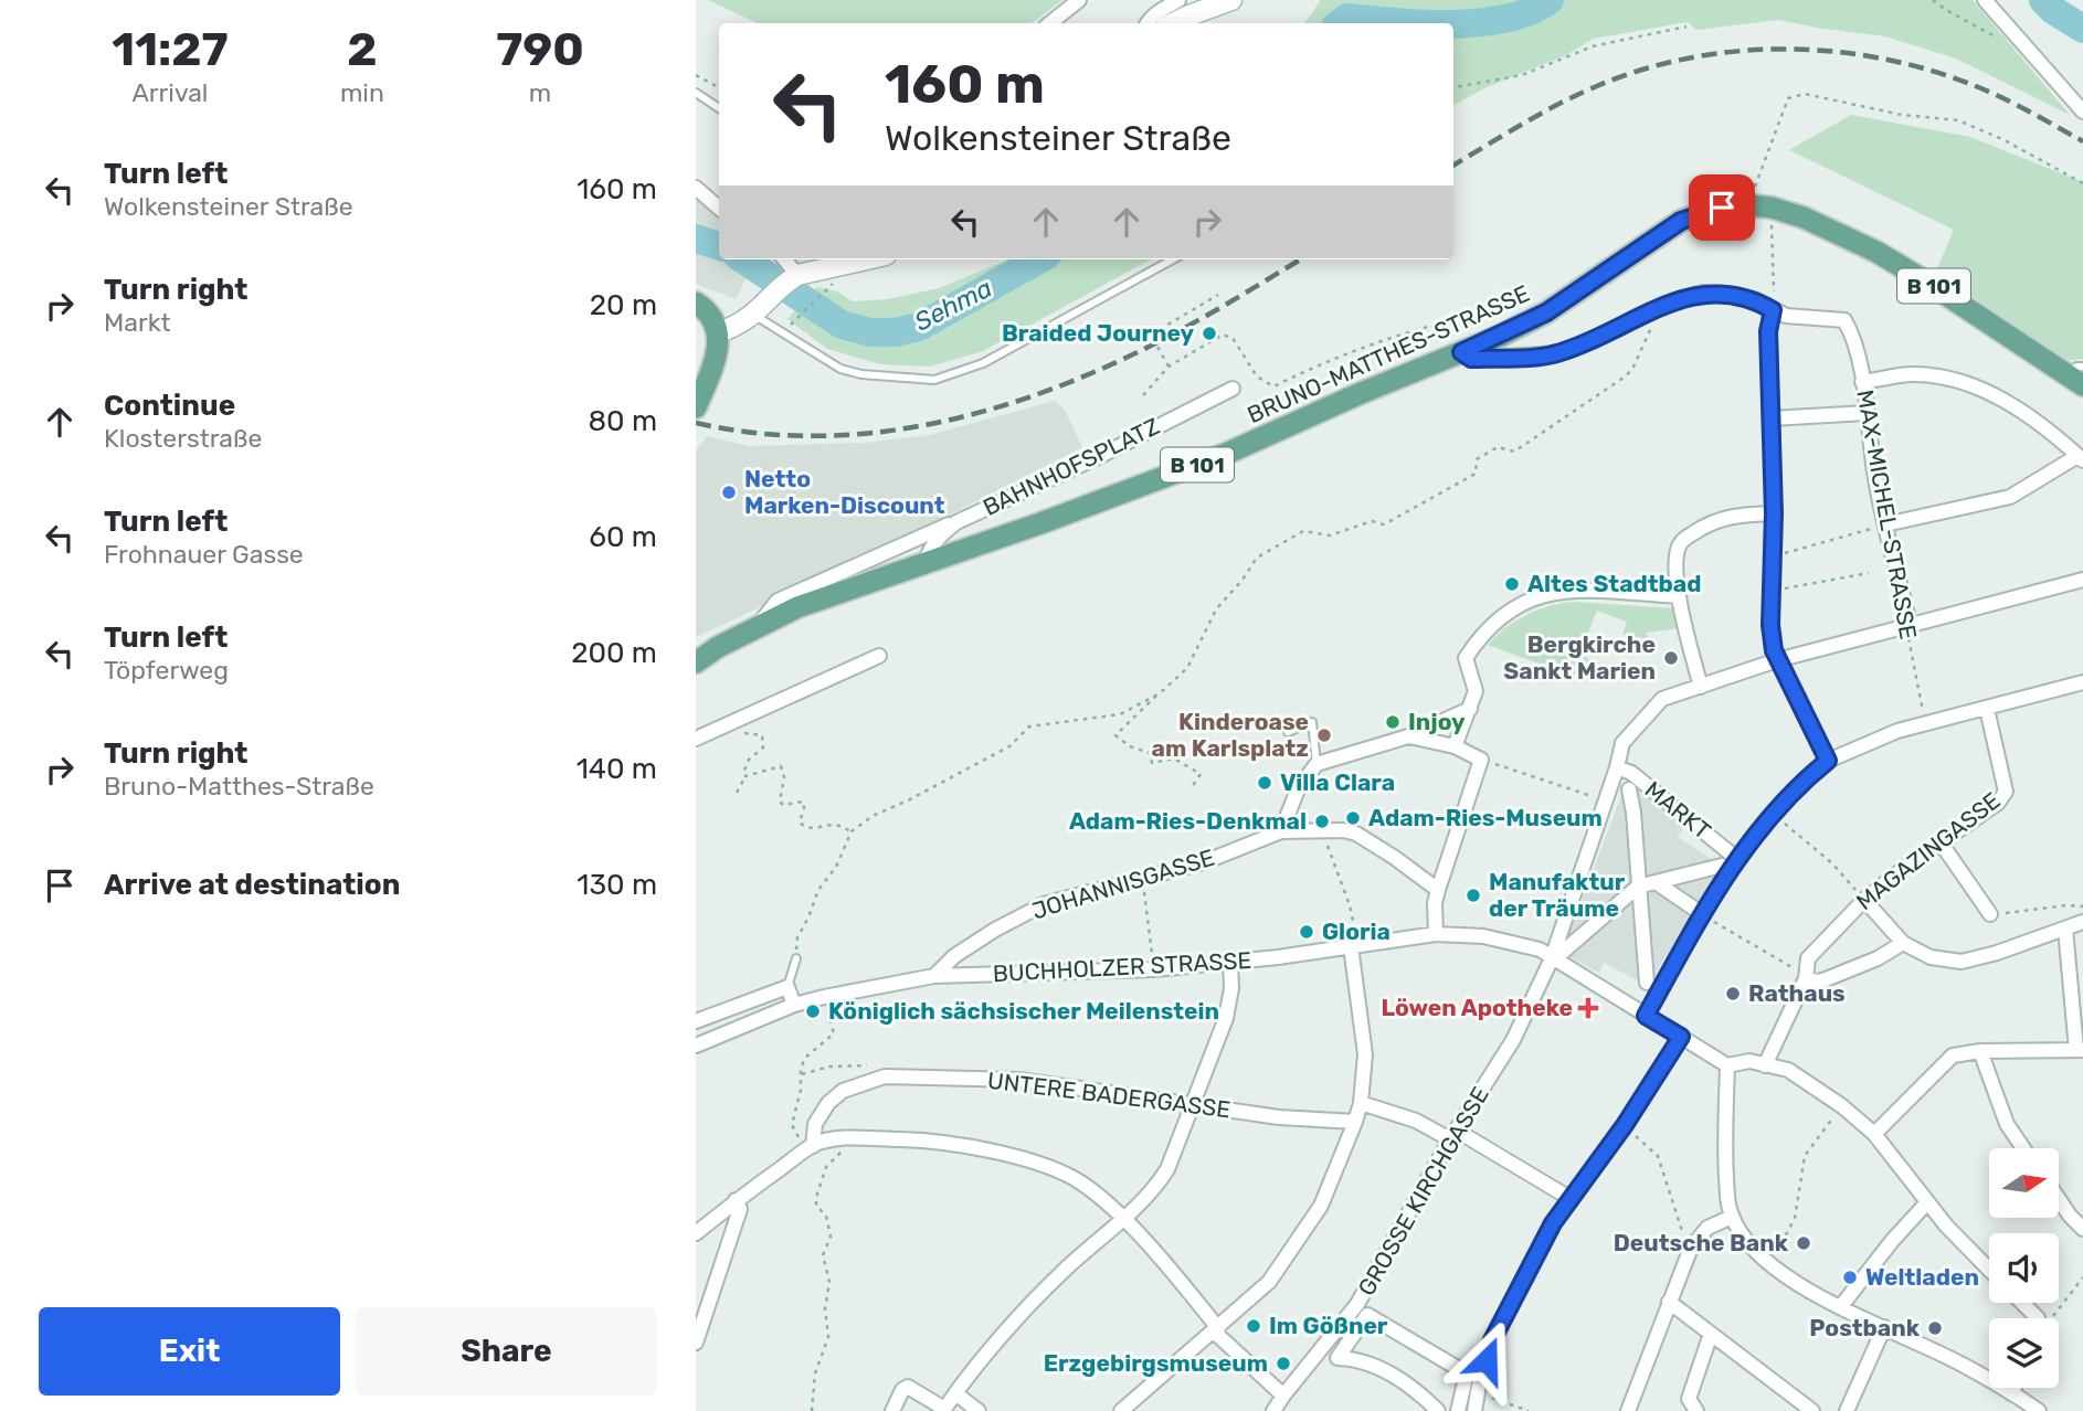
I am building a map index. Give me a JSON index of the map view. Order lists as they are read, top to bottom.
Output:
{
  "streets": {
    "main road": ["B 101", "BRUNO-MATTHES-STRASSE"],
    "street": [
      "BAHNHOFSPLATZ",
      "MAX-MICHEL-STRASSE",
      "MARKT",
      "MAGAZINGASSE",
      "JOHANNISGASSE",
      "BUCHHOLZER STRASSE",
      "UNTERE BADERGASSE",
      "GROSSE KIRCHGASSE"
    ]
  },
  "crossings": [
    ["BRUNO-MATTHES-STRASSE", "BAHNHOFSPLATZ"],
    ["MARKT", "BUCHHOLZER STRASSE"],
    ["MARKT", "GROSSE KIRCHGASSE"],
    ["JOHANNISGASSE", "BUCHHOLZER STRASSE"],
    ["BUCHHOLZER STRASSE", "GROSSE KIRCHGASSE"]
  ],
  "water": ["Sehma"],
  "places": {
    "other": [
      "Braided Journey",
      "Netto Marken-Discount",
      "Altes Stadtbad",
      "Bergkirche Sankt Marien",
      "Injoy",
      "Kinderoase am Karlsplatz",
      "Villa Clara",
      "Adam-Ries-Museum",
      "Adam-Ries-Denkmal",
      "Manufaktur der Träume",
      "Gloria",
      "Rathaus",
      "Königlich sächsischer Meilenstein",
      "Deutsche Bank",
      "Weltladen",
      "Im Gößner",
      "Postbank",
      "Erzgebirgsmuseum"
    ],
    "health": ["Löwen Apotheke"]
  },
  "north": "right",
  "page": {
    "eta": [
      "11:27",
      "Arrival",
      "2",
      "min",
      "790",
      "m"
    ],
    "turn": ["160 m", "Wolkensteiner Straße"],
    "list": [
      {
        "name": "Turn left",
        "note": "Wolkensteiner Straße",
        "value": "160 m"
      },
      {
        "name": "Turn right",
        "note": "Markt",
        "value": "20 m"
      },
      {
        "name": "Continue",
        "note": "Klosterstraße",
        "value": "80 m"
      },
      {
        "name": "Turn left",
        "note": "Frohnauer Gasse",
        "value": "60 m"
      },
      {
        "name": "Turn left",
        "note": "Töpferweg",
        "value": "200 m"
      },
      {
        "name": "Turn right",
        "note": "Bruno-Matthes-Straße",
        "value": "140 m"
      },
      {
        "name": "Arrive at destination",
        "value": "130 m"
      }
    ],
    "buttons": ["Exit", "Share"]
  }
}
